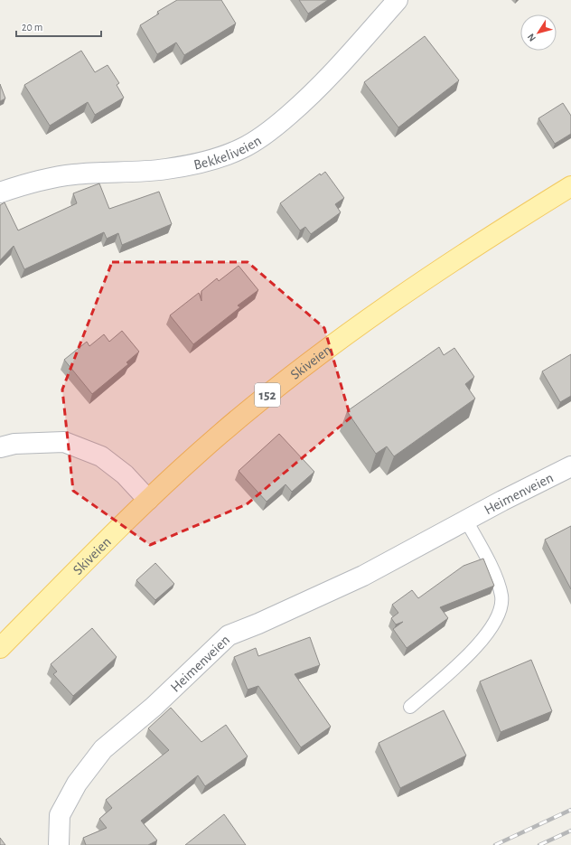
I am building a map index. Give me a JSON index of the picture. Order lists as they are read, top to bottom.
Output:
{
  "streets": {
    "main road": ["Skiveien", "152"],
    "street": ["Bekkeliveien", "Heimenveien"]
  },
  "scale_bar": "20 m",
  "north": "bottom left"
}
